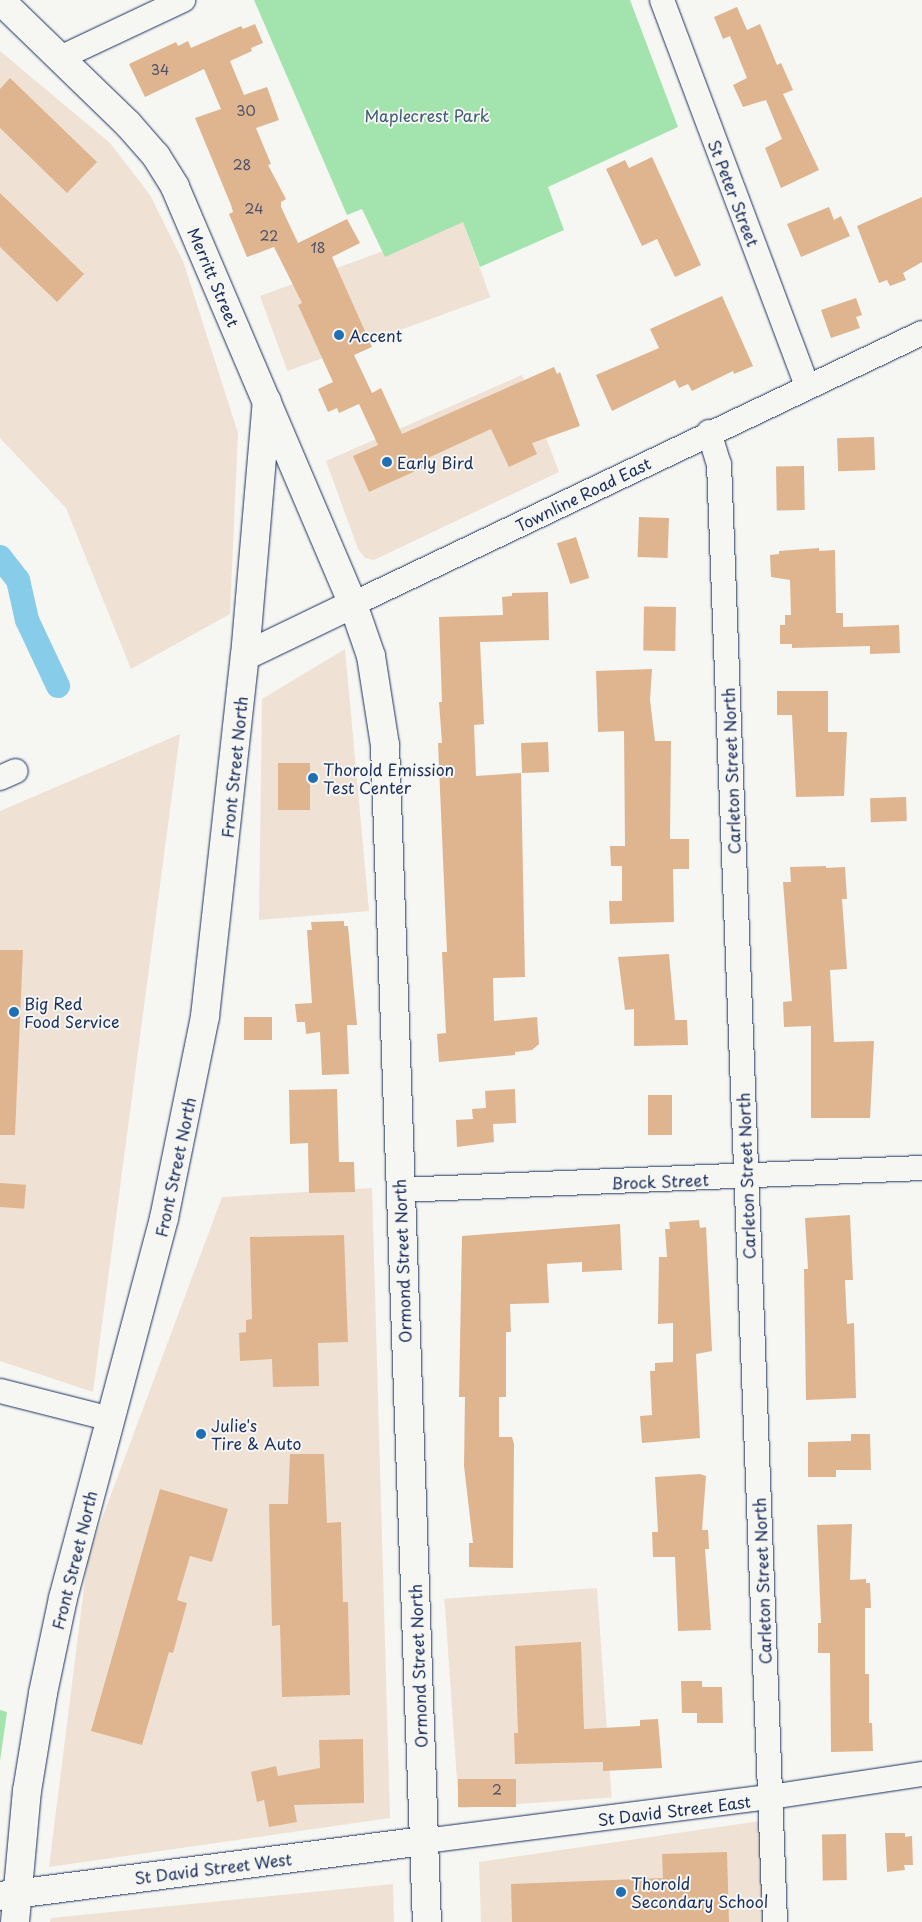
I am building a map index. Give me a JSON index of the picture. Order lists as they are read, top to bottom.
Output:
{
  "streets": {
    "street": [
      "St Peter Street",
      "Merritt Street",
      "Townline Road East",
      "Front Street North",
      "Carleton Street North",
      "Brock Street",
      "Ormond Street North",
      "St David Street East",
      "St David Street West"
    ]
  },
  "crossings": [
    ["St Peter Street", "Townline Road East"],
    ["Merritt Street", "Townline Road East"],
    ["Merritt Street", "Front Street North"],
    ["Merritt Street", "Ormond Street North"],
    ["Townline Road East", "Front Street North"],
    ["Townline Road East", "Carleton Street North"],
    ["Townline Road East", "Ormond Street North"],
    ["Front Street North", "St David Street West"],
    ["Carleton Street North", "Brock Street"],
    ["Carleton Street North", "St David Street East"],
    ["Brock Street", "Ormond Street North"],
    ["Ormond Street North", "St David Street East"],
    ["Ormond Street North", "St David Street West"],
    ["St David Street East", "St David Street West"]
  ],
  "parks": ["Maplecrest Park"],
  "places": [
    "Accent",
    "Early Bird",
    "Thorold Emission Test Center",
    "Big Red Food Service",
    "Julie's Tire & Auto",
    "Thorold Secondary School"
  ],
  "house_numbers": [
    "34",
    "30",
    "28",
    "24",
    "22",
    "18",
    "2"
  ]
}
